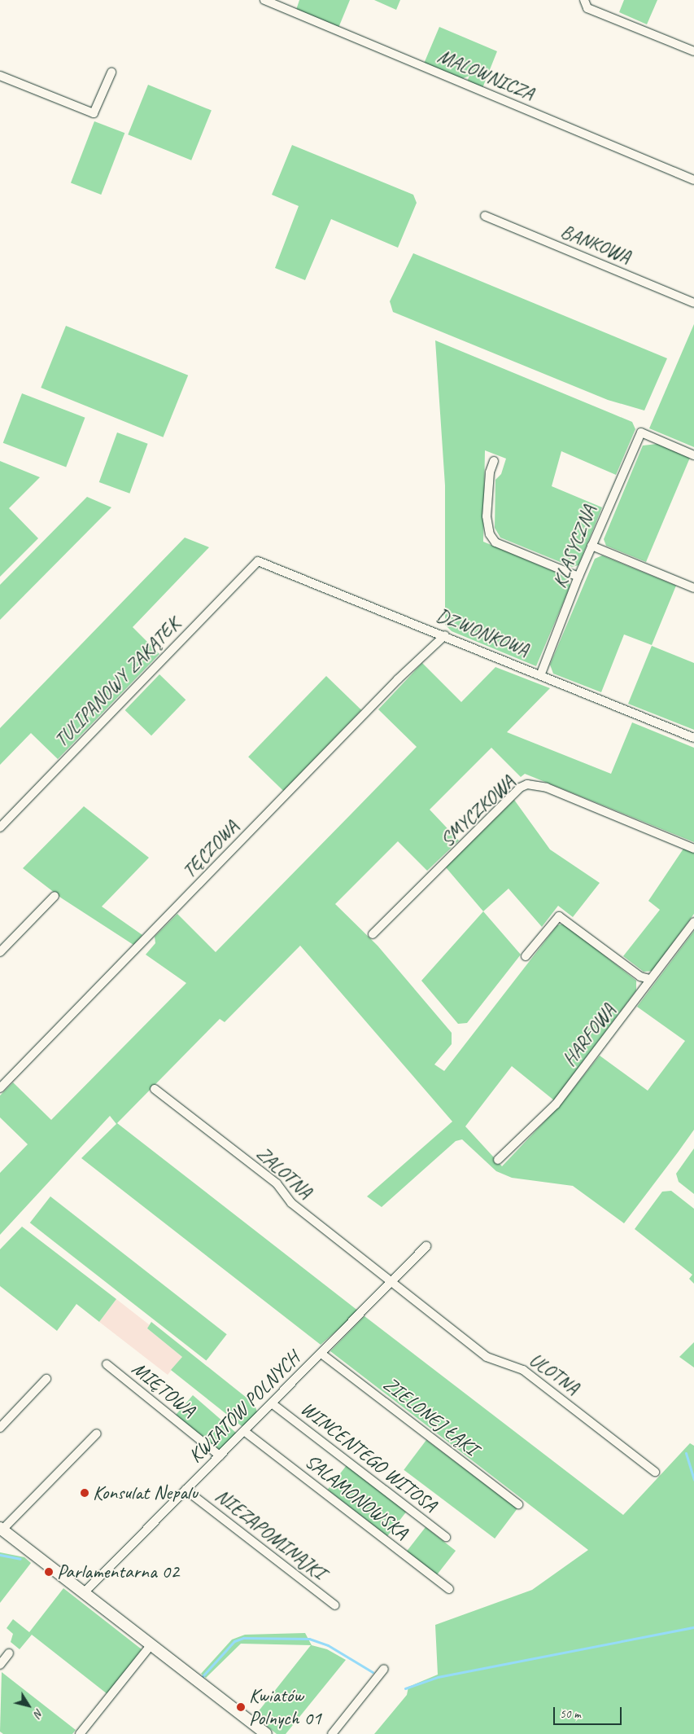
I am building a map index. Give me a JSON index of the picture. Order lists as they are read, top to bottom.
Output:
{
  "streets": {
    "street": [
      "MALOWNICZA",
      "BANKOWA",
      "KLASYCZNA",
      "DZWONKOWA",
      "TULIPANOWY ZAKĄTEK",
      "SMYCZKOWA",
      "TĘCZOWA",
      "HARFOWA",
      "ZALOTNA",
      "ULOTNA",
      "MIĘTOWA",
      "KWIATÓW POLNYCH",
      "ZIELONEJ ŁĄKI",
      "WINCENTEGO WITOSA",
      "SALAMONOWSKA",
      "NIEZAPOMINAJKI"
    ]
  },
  "crossings": [
    ["KLASYCZNA", "DZWONKOWA"],
    ["DZWONKOWA", "TULIPANOWY ZAKĄTEK"],
    ["DZWONKOWA", "TĘCZOWA"],
    ["ZALOTNA", "ULOTNA"],
    ["ZALOTNA", "KWIATÓW POLNYCH"],
    ["ULOTNA", "KWIATÓW POLNYCH"],
    ["MIĘTOWA", "KWIATÓW POLNYCH"],
    ["KWIATÓW POLNYCH", "ZIELONEJ ŁĄKI"],
    ["KWIATÓW POLNYCH", "WINCENTEGO WITOSA"],
    ["KWIATÓW POLNYCH", "SALAMONOWSKA"],
    ["KWIATÓW POLNYCH", "NIEZAPOMINAJKI"]
  ],
  "places": ["Konsulat Nepalu", "Parlamentarna 02", "Kwiatów Polnych 01"],
  "scale_bar": "50 m",
  "north": "bottom right"
}
